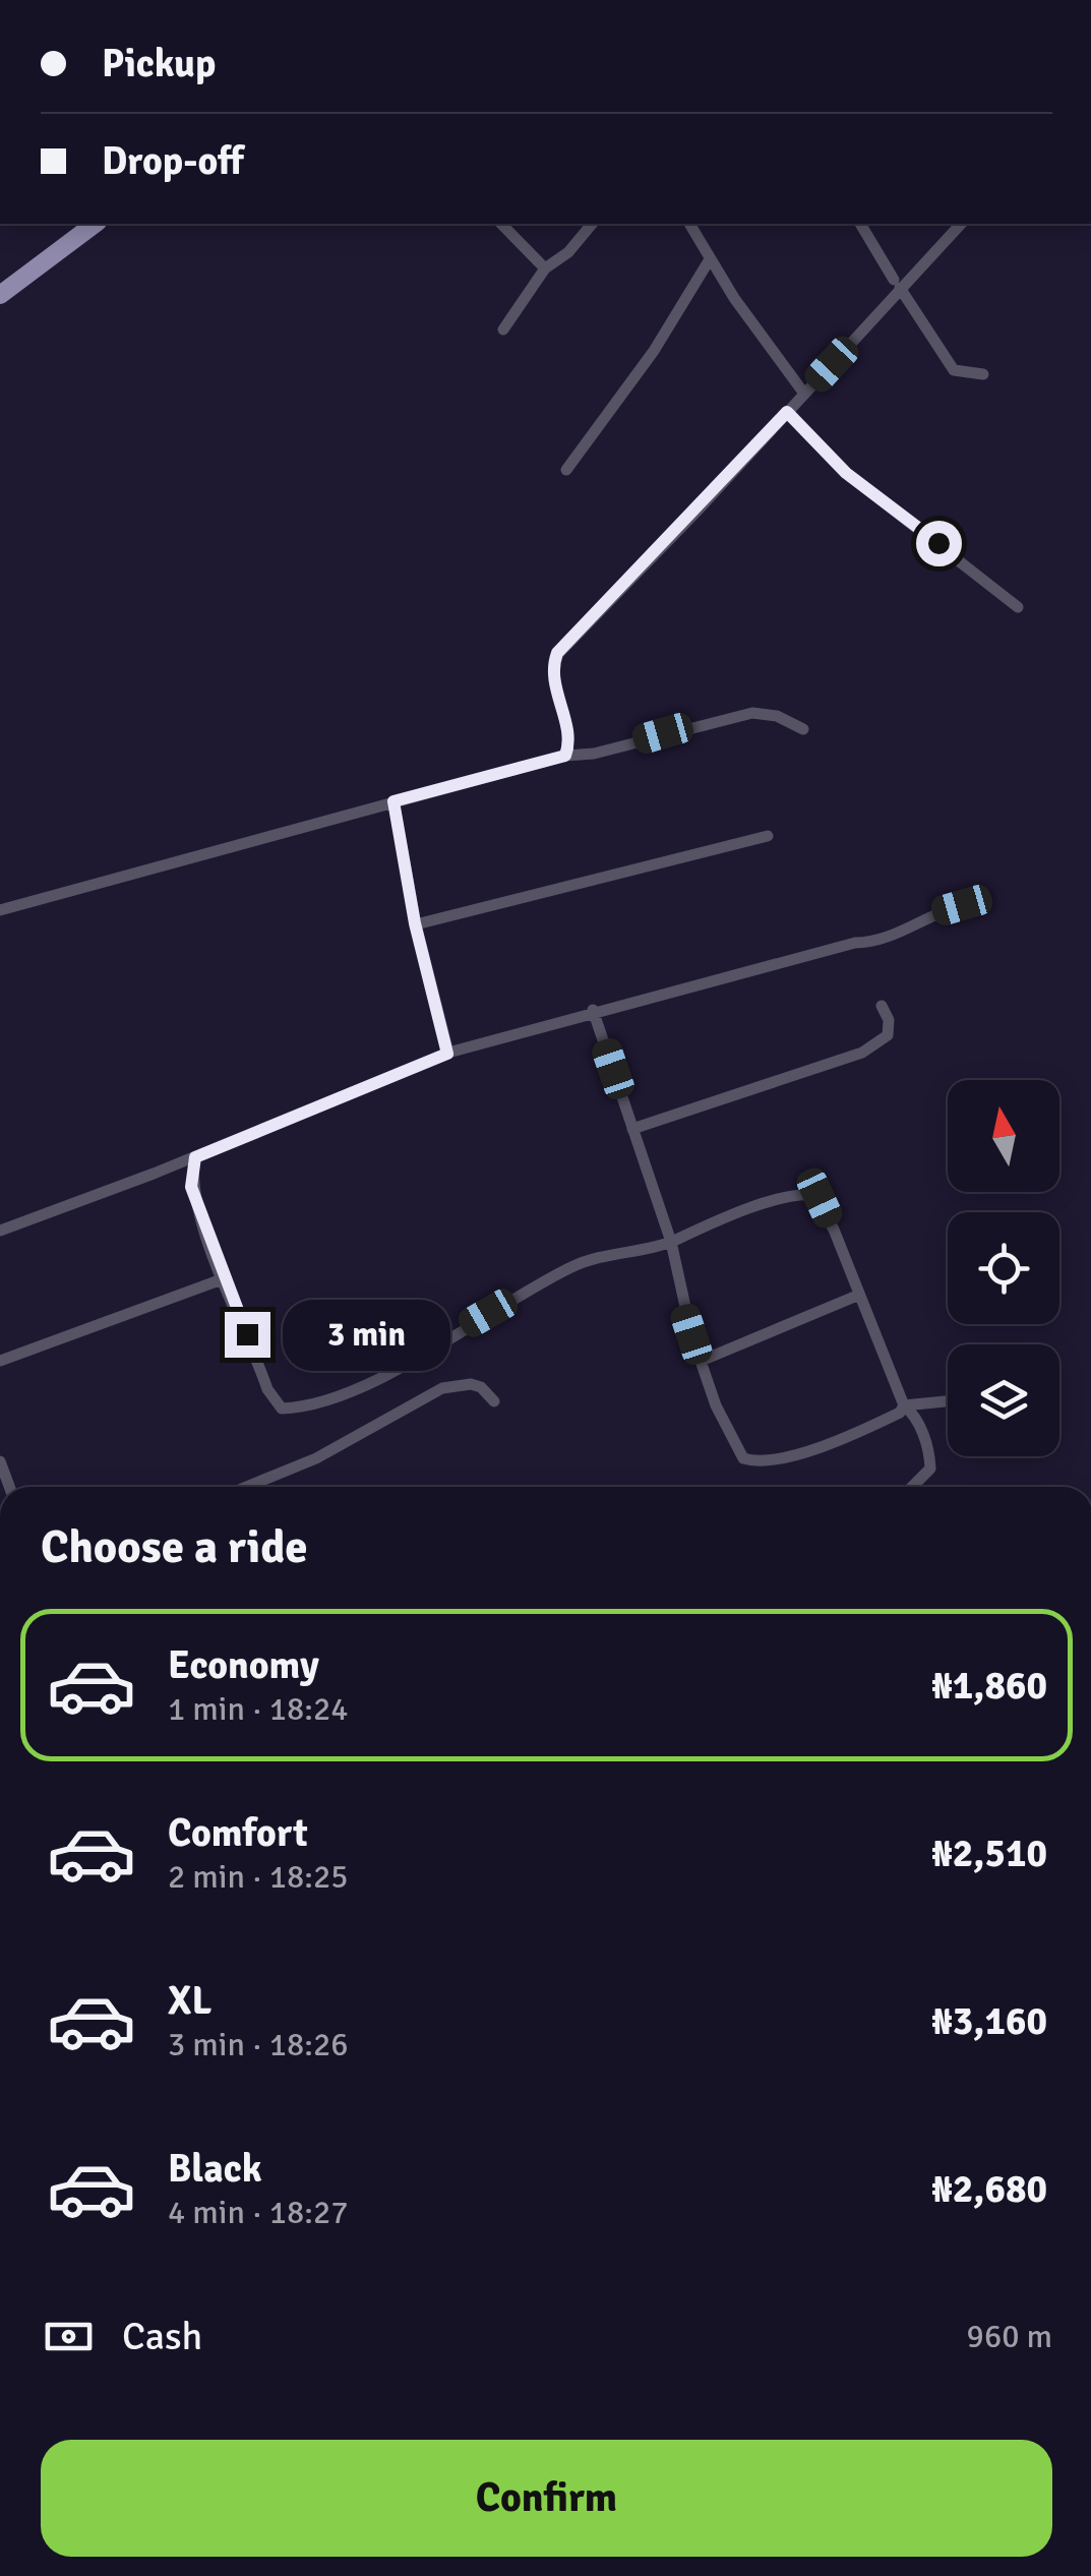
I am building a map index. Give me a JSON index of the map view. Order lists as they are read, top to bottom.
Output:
{
  "north": "top",
  "page": {
    "banner": ["Pickup", "Drop-off"],
    "bubble": "3 min",
    "heading": "Choose a ride",
    "list": [
      {
        "name": "Economy",
        "note": "1 min · 18:24",
        "value": "₦1,860"
      },
      {
        "name": "Comfort",
        "note": "2 min · 18:25",
        "value": "₦2,510"
      },
      {
        "name": "XL",
        "note": "3 min · 18:26",
        "value": "₦3,160"
      },
      {
        "name": "Black",
        "note": "4 min · 18:27",
        "value": "₦2,680"
      }
    ],
    "pay": ["Cash", "960 m"],
    "buttons": "Confirm"
  }
}
